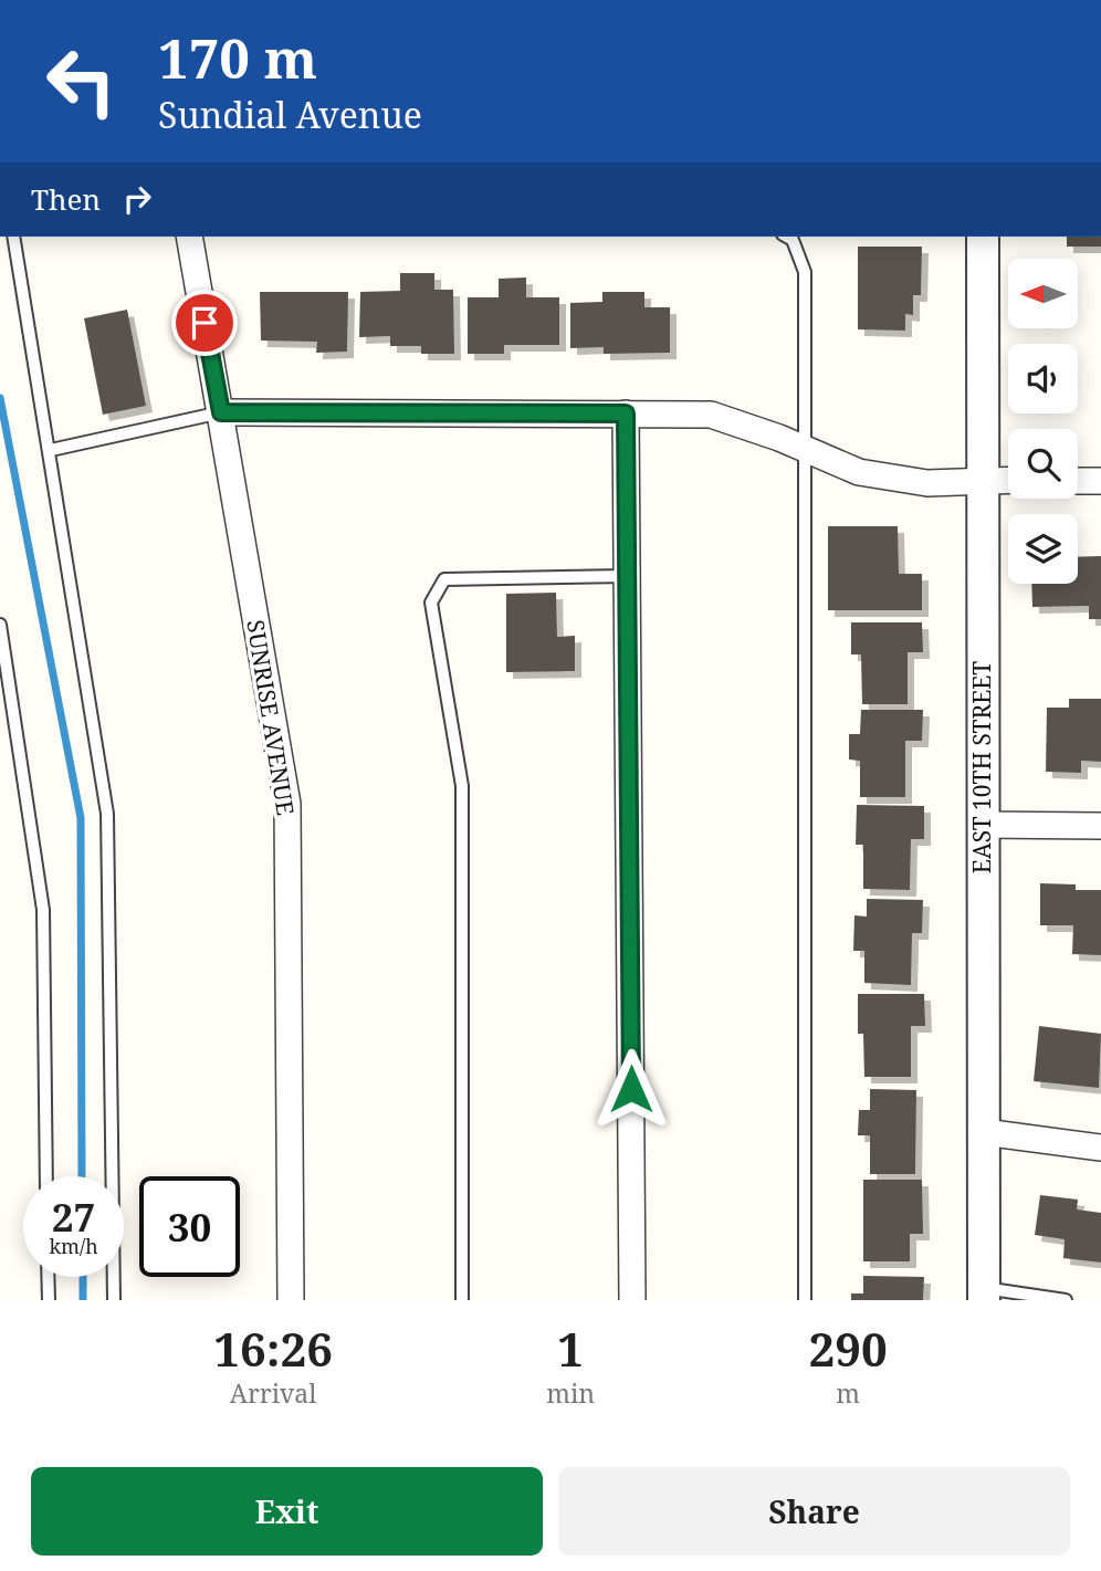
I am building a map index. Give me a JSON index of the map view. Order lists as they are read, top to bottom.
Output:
{
  "streets": {
    "street": ["SUNRISE AVENUE", "EAST 10TH STREET"]
  },
  "north": "left",
  "page": {
    "turn": ["170 m", "Sundial Avenue"],
    "then": "Then",
    "speed": "27 km/h",
    "limit": "30",
    "eta": [
      "16:26",
      "Arrival",
      "1",
      "min",
      "290",
      "m"
    ],
    "buttons": ["Exit", "Share"]
  }
}
